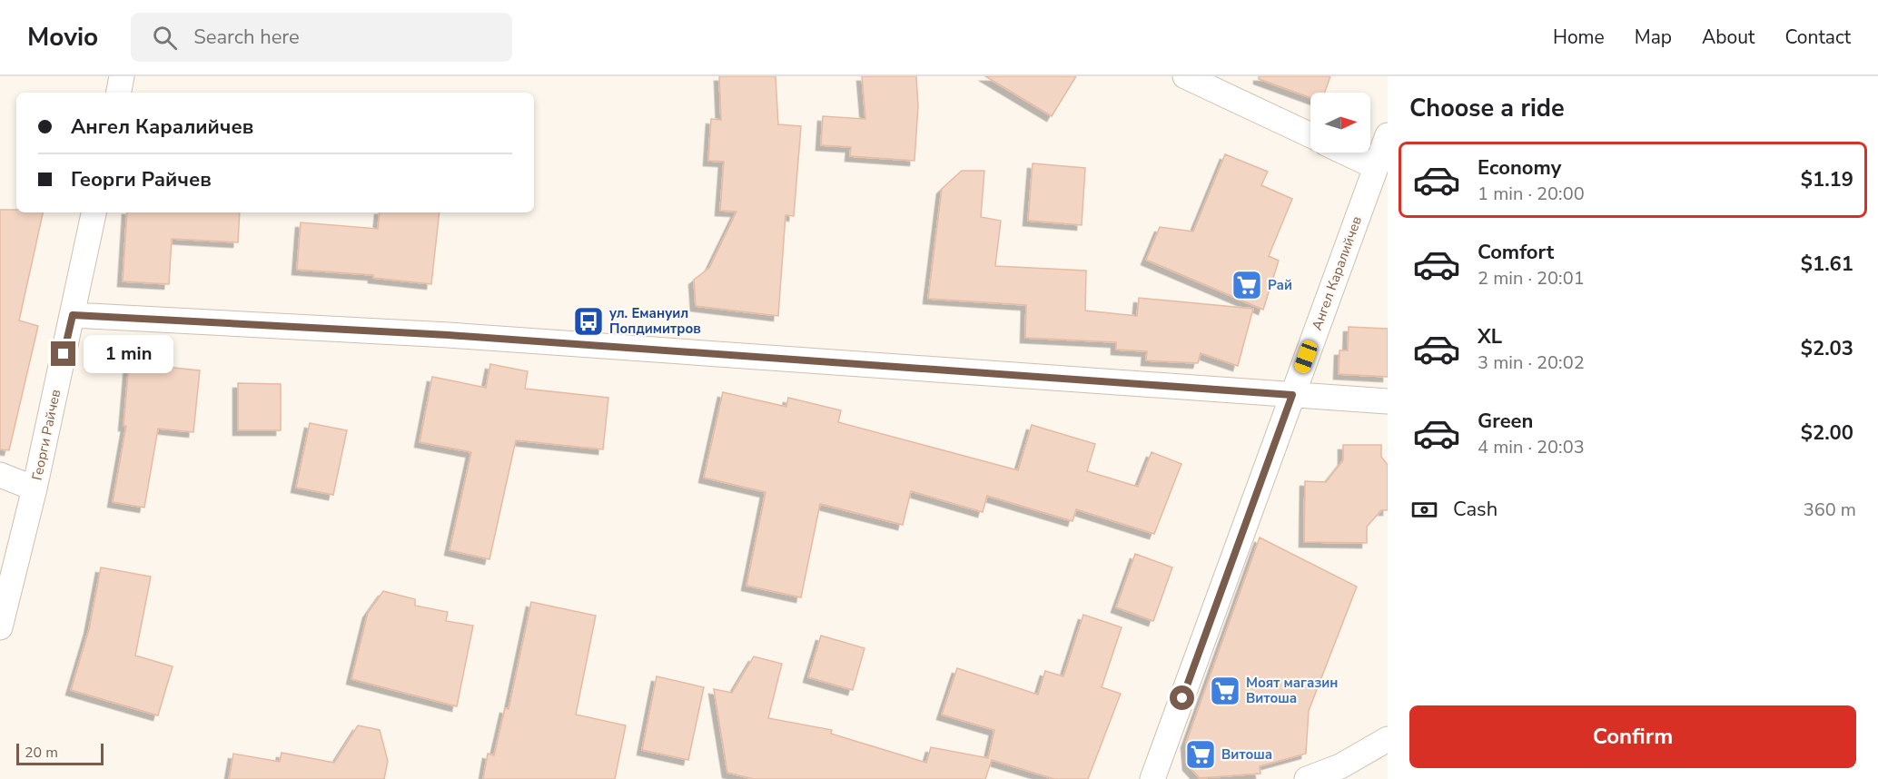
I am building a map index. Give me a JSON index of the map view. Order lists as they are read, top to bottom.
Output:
{
  "streets": {
    "street": ["Ангел Каралийчев", "Георги Райчев"]
  },
  "places": {
    "supermarket": ["Рай", "Моят магазин Витоша", "Витоша"],
    "bus stop": ["ул. Емануил Попдимитров"]
  },
  "scale_bar": "20 m",
  "north": "right",
  "page": {
    "header": "Movio",
    "search": "Search here",
    "nav": [
      "Home",
      "Map",
      "About",
      "Contact"
    ],
    "heading": "Choose a ride",
    "banner": ["Ангел Каралийчев", "Георги Райчев"],
    "list": [
      {
        "name": "Economy",
        "note": "1 min · 20:00",
        "value": "$1.19"
      },
      {
        "name": "Comfort",
        "note": "2 min · 20:01",
        "value": "$1.61"
      },
      {
        "name": "XL",
        "note": "3 min · 20:02",
        "value": "$2.03"
      },
      {
        "name": "Green",
        "note": "4 min · 20:03",
        "value": "$2.00"
      }
    ],
    "bubble": "1 min",
    "pay": ["Cash", "360 m"],
    "buttons": "Confirm",
    "scale": "20 m"
  }
}
